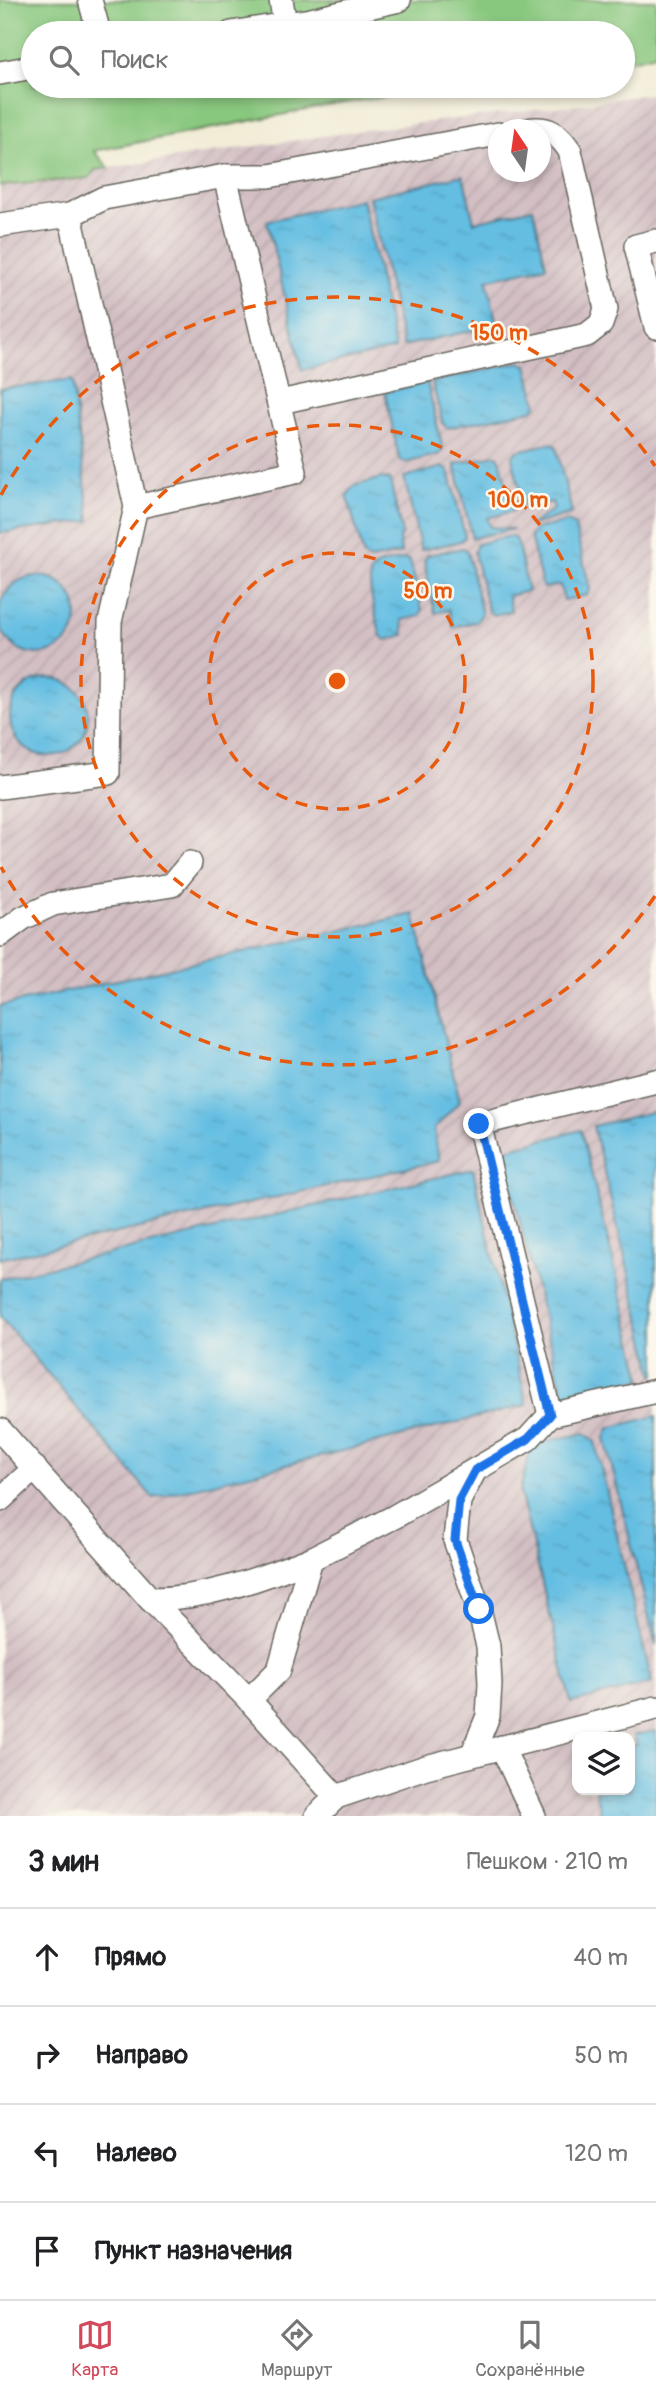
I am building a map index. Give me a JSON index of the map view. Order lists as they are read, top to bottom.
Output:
{
  "north": "top",
  "page": {
    "search": "Поиск",
    "heading": ["3 мин", "Пешком · 210 m"],
    "list": [
      ["Прямо", "40 m"],
      ["Направо", "50 m"],
      ["Налево", "120 m"],
      "Пункт назначения"
    ],
    "nav": ["Карта", "Маршрут", "Сохранённые"]
  },
  "rings": ["150 m", "100 m", "50 m"]
}
